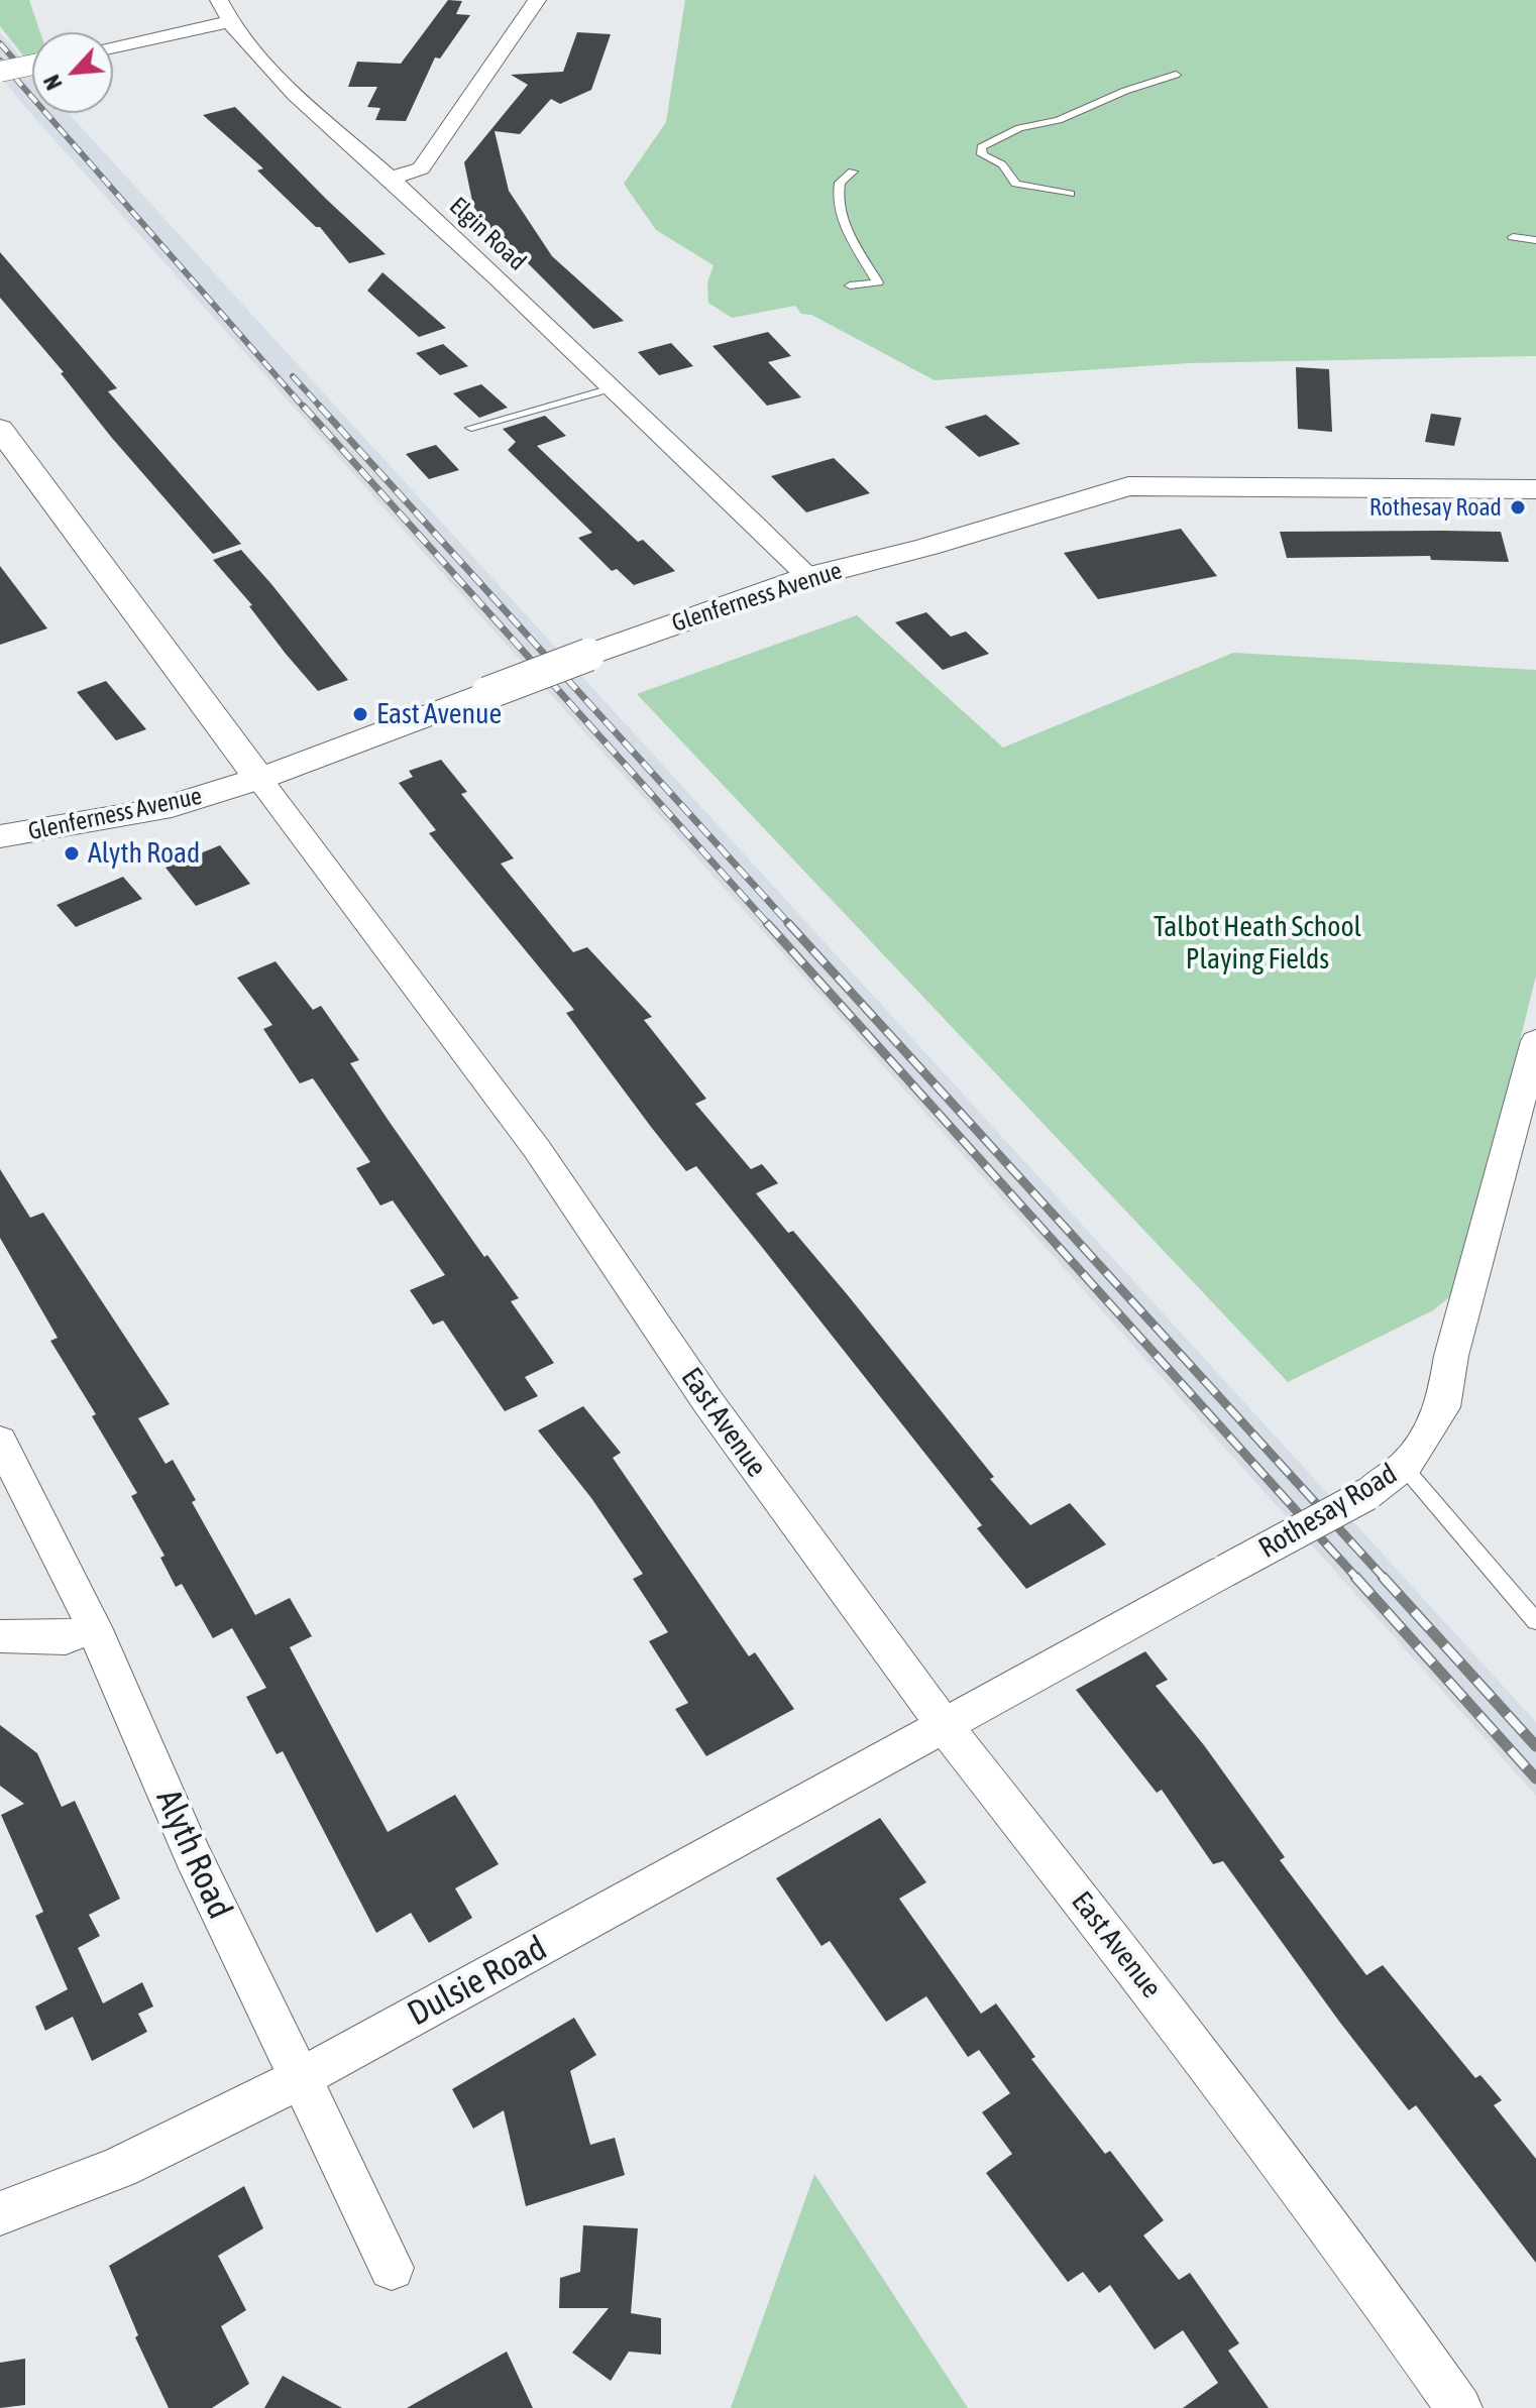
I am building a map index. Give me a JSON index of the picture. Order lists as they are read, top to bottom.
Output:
{
  "streets": {
    "street": [
      "Elgin Road",
      "Glenferness Avenue",
      "East Avenue",
      "Rothesay Road",
      "Alyth Road",
      "Dulsie Road"
    ]
  },
  "crossings": [
    ["Elgin Road", "Glenferness Avenue"],
    ["Glenferness Avenue", "East Avenue"],
    ["East Avenue", "Rothesay Road"],
    ["East Avenue", "Dulsie Road"],
    ["Rothesay Road", "Dulsie Road"],
    ["Alyth Road", "Dulsie Road"]
  ],
  "parks": ["Talbot Heath School Playing Fields"],
  "places": ["Rothesay Road", "East Avenue", "Alyth Road"],
  "north": "bottom left"
}
